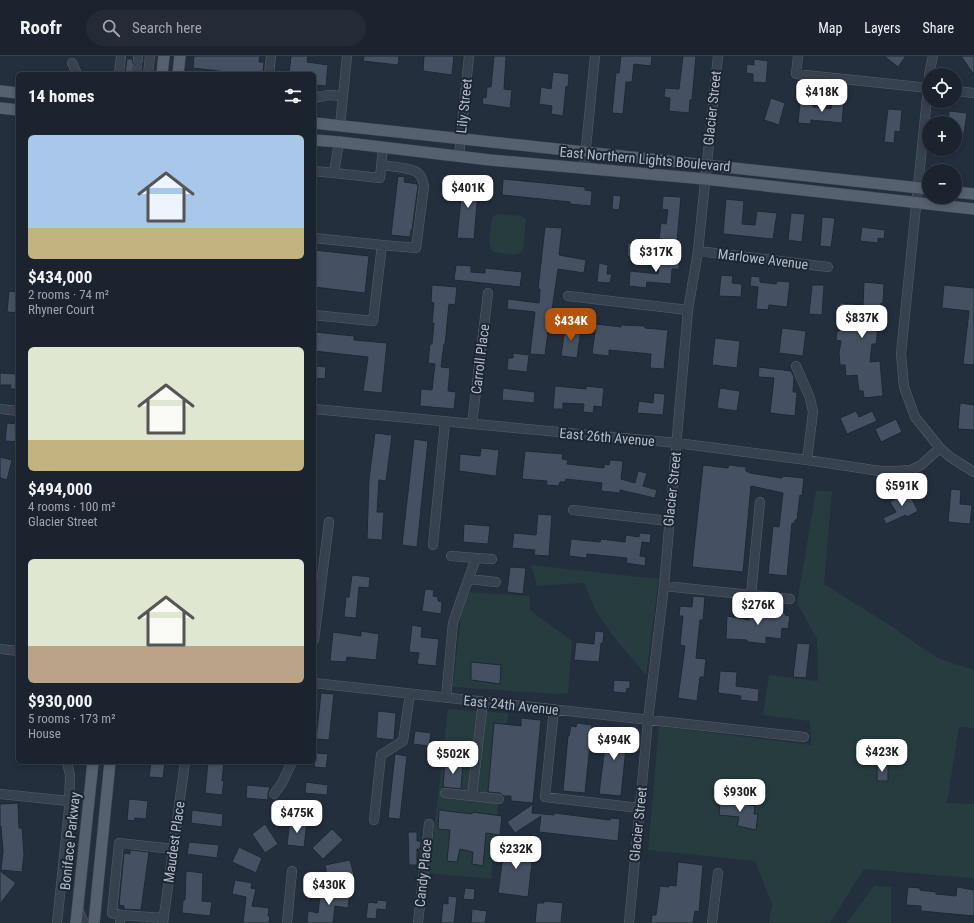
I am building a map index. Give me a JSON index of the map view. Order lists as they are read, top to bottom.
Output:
{
  "streets": {
    "main road": ["East Northern Lights Boulevard", "Boniface Parkway"],
    "street": [
      "Lily Street",
      "Glacier Street",
      "Marlowe Avenue",
      "Carroll Place",
      "East 26th Avenue",
      "East 24th Avenue",
      "Maudest Place",
      "Candy Place"
    ]
  },
  "crossings": [
    ["Lily Street", "East Northern Lights Boulevard"],
    ["Glacier Street", "East Northern Lights Boulevard"],
    ["Glacier Street", "Marlowe Avenue"],
    ["Glacier Street", "East 26th Avenue"],
    ["Glacier Street", "East 24th Avenue"],
    ["Carroll Place", "East 26th Avenue"]
  ],
  "page": {
    "header": "Roofr",
    "search": "Search here",
    "nav": ["Map", "Layers", "Share"],
    "map_buttons": ["+", "−"],
    "heading": "14 homes",
    "price": [
      "$418K",
      "$401K",
      "$317K",
      "$837K",
      "$434K",
      "$591K",
      "$276K",
      "$494K",
      "$423K",
      "$502K",
      "$930K",
      "$475K",
      "$232K",
      "$430K"
    ],
    "list": [
      {
        "name": "$434,000",
        "note": "2 rooms · 74 m² · Rhyner Court"
      },
      {
        "name": "$494,000",
        "note": "4 rooms · 100 m² · Glacier Street"
      },
      {
        "name": "$930,000",
        "note": "5 rooms · 173 m² · House"
      }
    ]
  }
}
